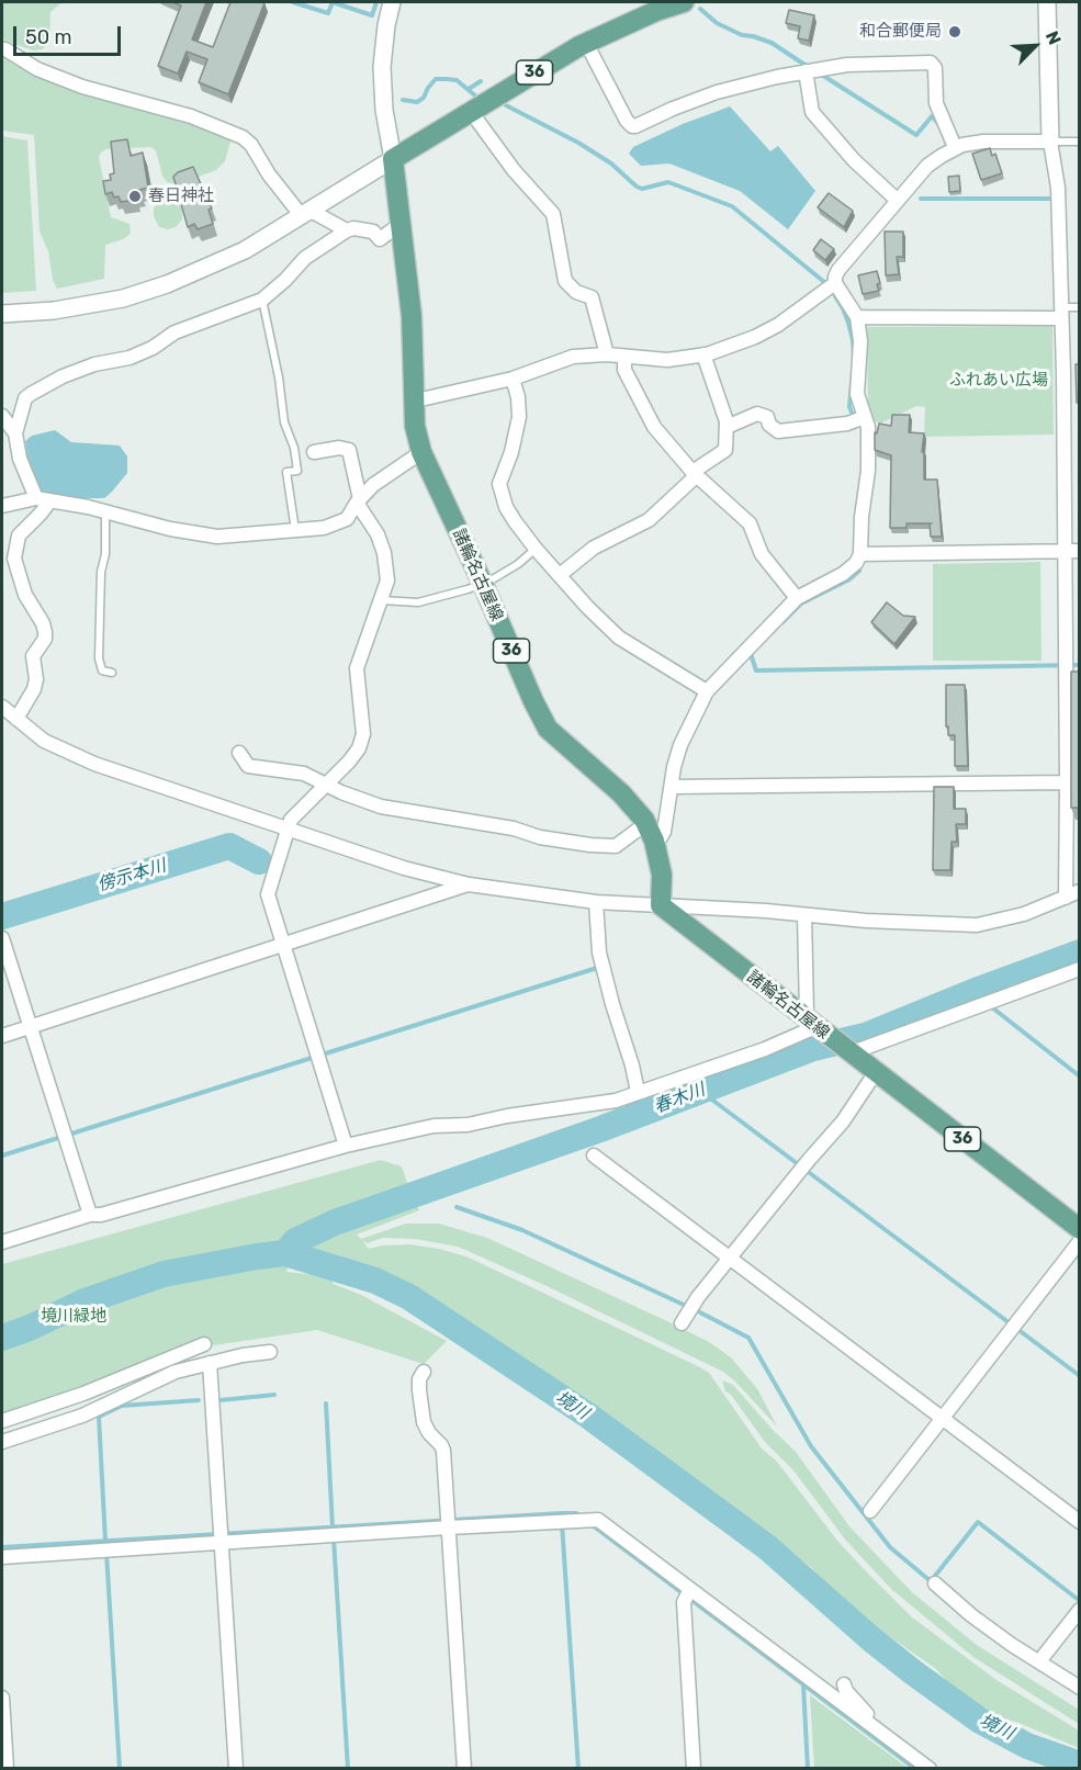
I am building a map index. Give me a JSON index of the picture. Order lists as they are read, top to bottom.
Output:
{
  "streets": {
    "main road": ["36", "諸輪名古屋線"]
  },
  "crossings": [
    ["36", "諸輪名古屋線"]
  ],
  "water": ["傍示本川", "春木川", "境川"],
  "parks": ["ふれあい広場", "境川緑地"],
  "places": ["和合郵便局", "春日神社"],
  "scale_bar": "50 m",
  "north": "top right"
}
